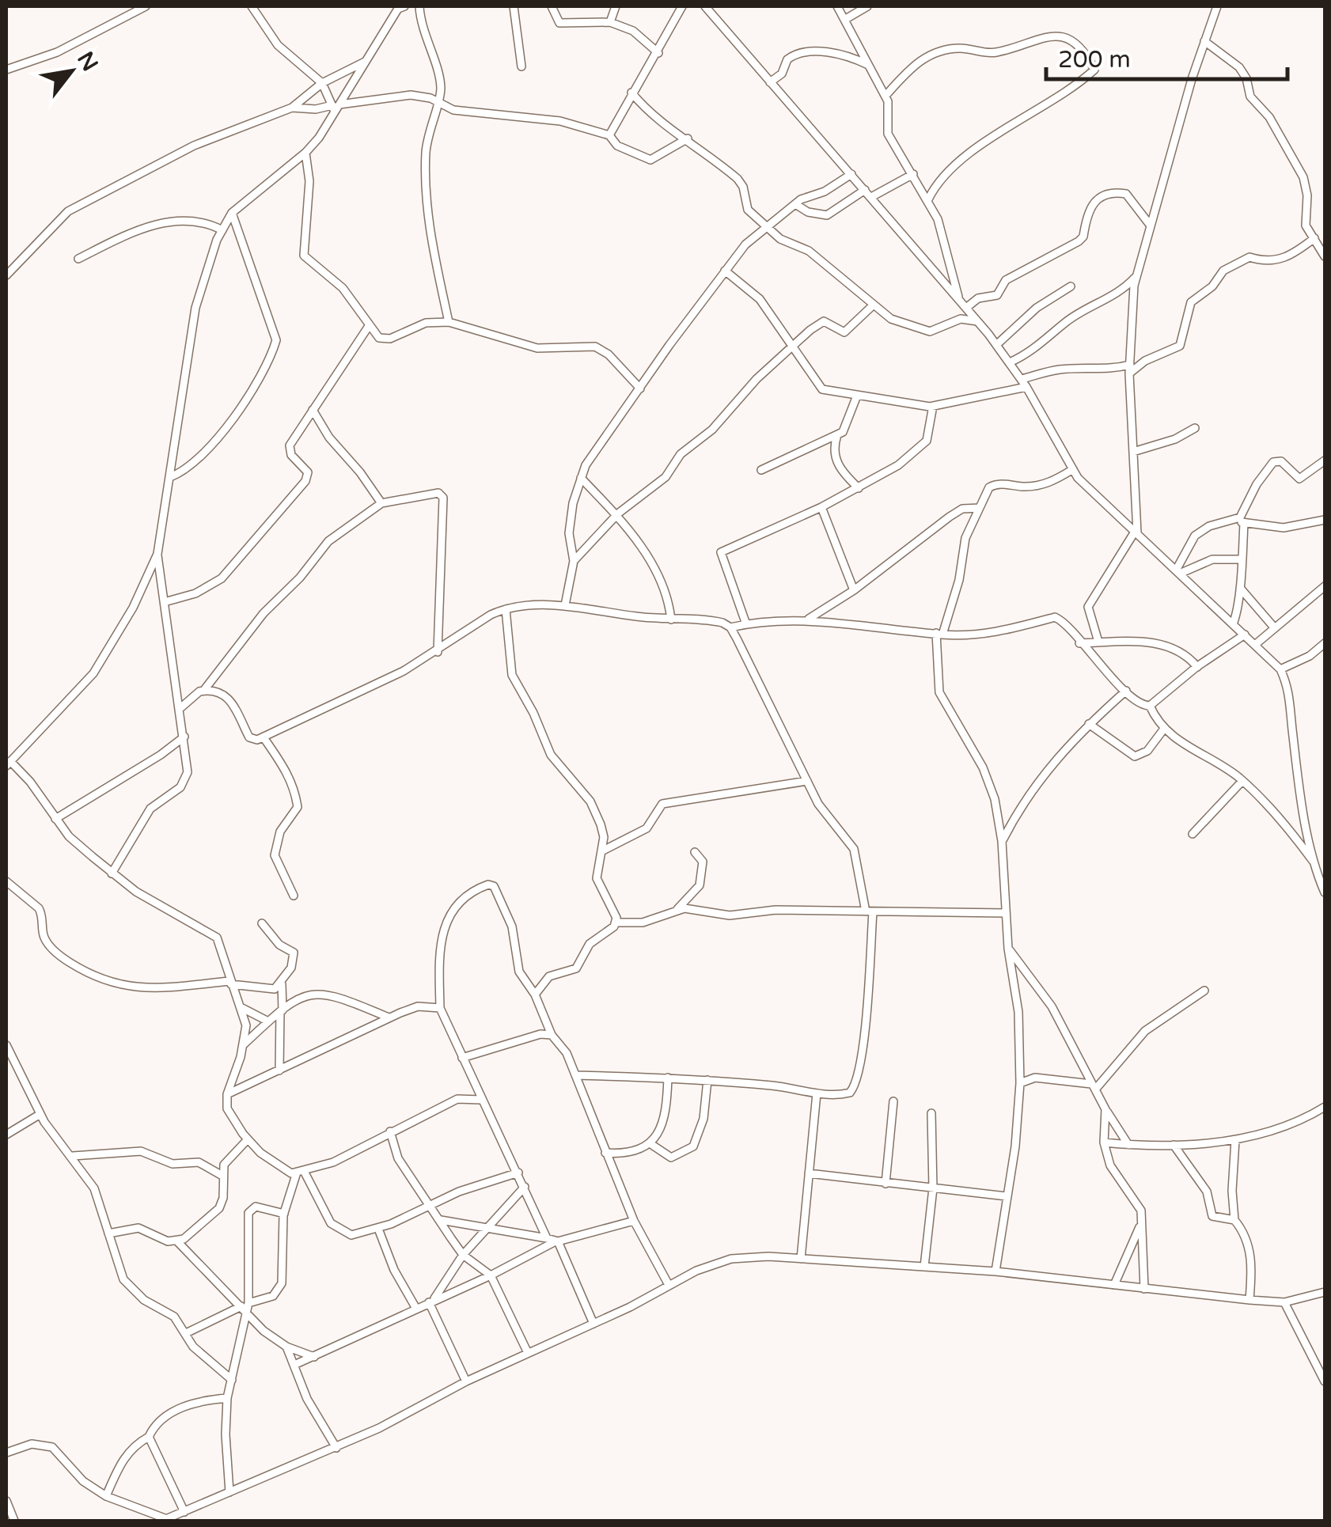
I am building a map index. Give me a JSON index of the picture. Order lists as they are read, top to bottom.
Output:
{
  "scale_bar": "200 m",
  "north": "top right"
}
